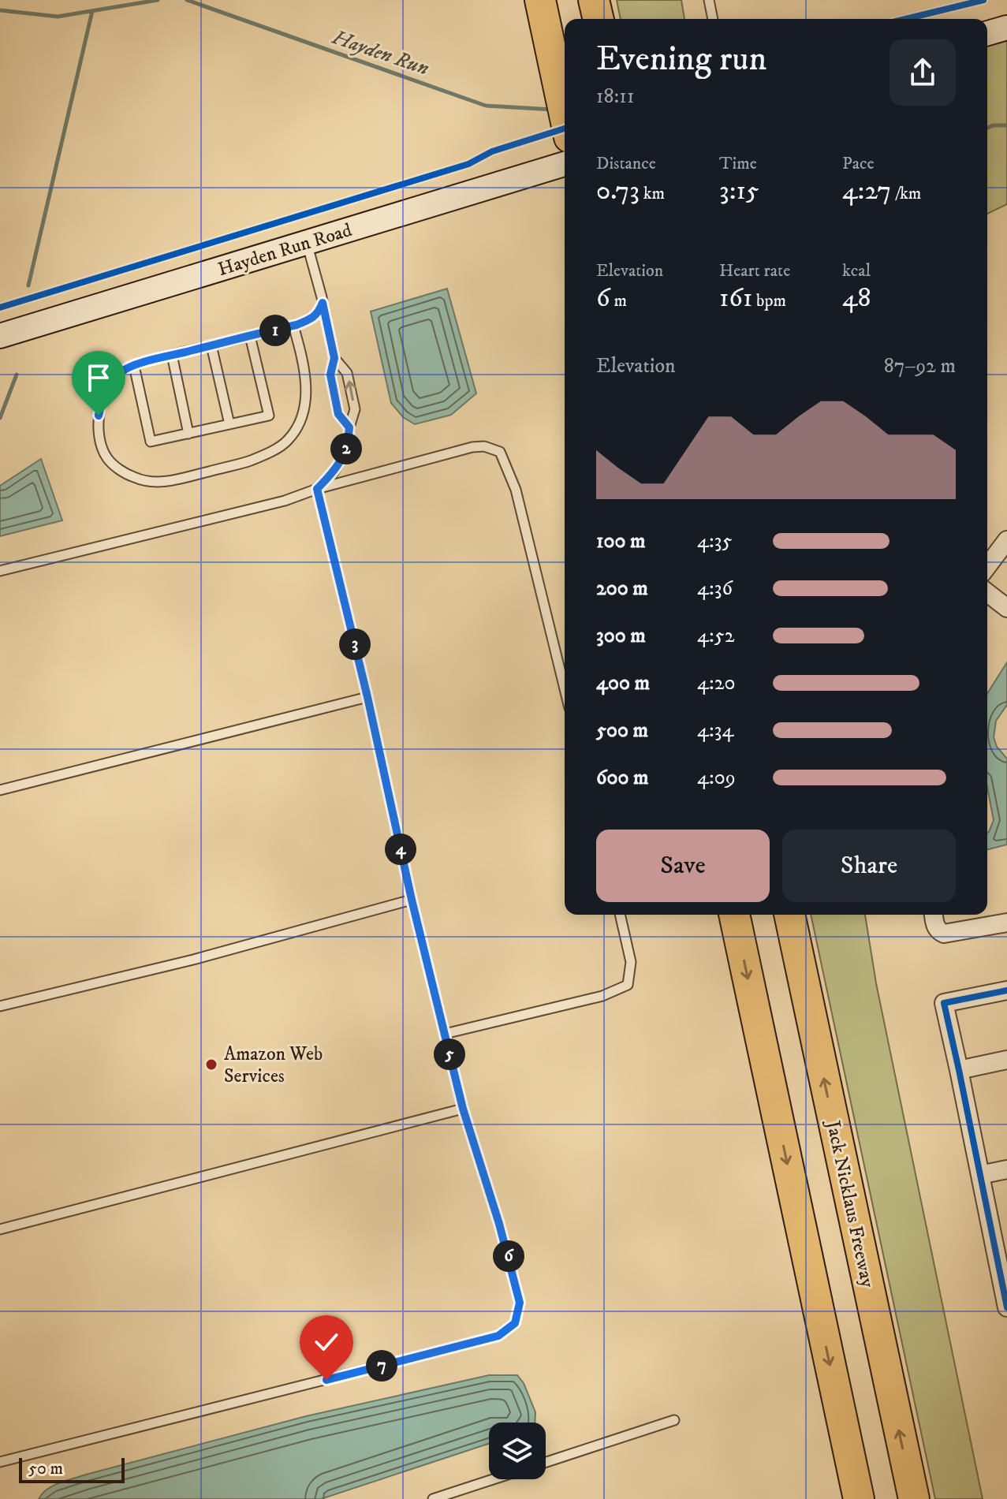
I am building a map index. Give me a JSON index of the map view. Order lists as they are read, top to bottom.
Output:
{
  "streets": {
    "highway": ["Jack Nicklaus Freeway"],
    "main road": ["Hayden Run Road"]
  },
  "water": ["Hayden Run"],
  "places": ["Amazon Web Services"],
  "scale_bar": "50 m",
  "page": {
    "heading": ["Evening run", "18:11"],
    "stats": [
      ["Distance", "0.73 km"],
      ["Time", "3:15"],
      ["Pace", "4:27 /km"],
      ["Elevation", "6 m"],
      ["Heart rate", "161 bpm"],
      ["kcal", "48"]
    ],
    "pins": [
      "1",
      "2",
      "3",
      "4",
      "5",
      "6",
      "7"
    ],
    "chart": ["Elevation", "87–92 m"],
    "list": [
      {
        "name": "100 m",
        "note": "4:35"
      },
      {
        "name": "200 m",
        "note": "4:36"
      },
      {
        "name": "300 m",
        "note": "4:52"
      },
      {
        "name": "400 m",
        "note": "4:20"
      },
      {
        "name": "500 m",
        "note": "4:34"
      },
      {
        "name": "600 m",
        "note": "4:09"
      }
    ],
    "buttons": ["Save", "Share"],
    "scale": "50 m"
  }
}
